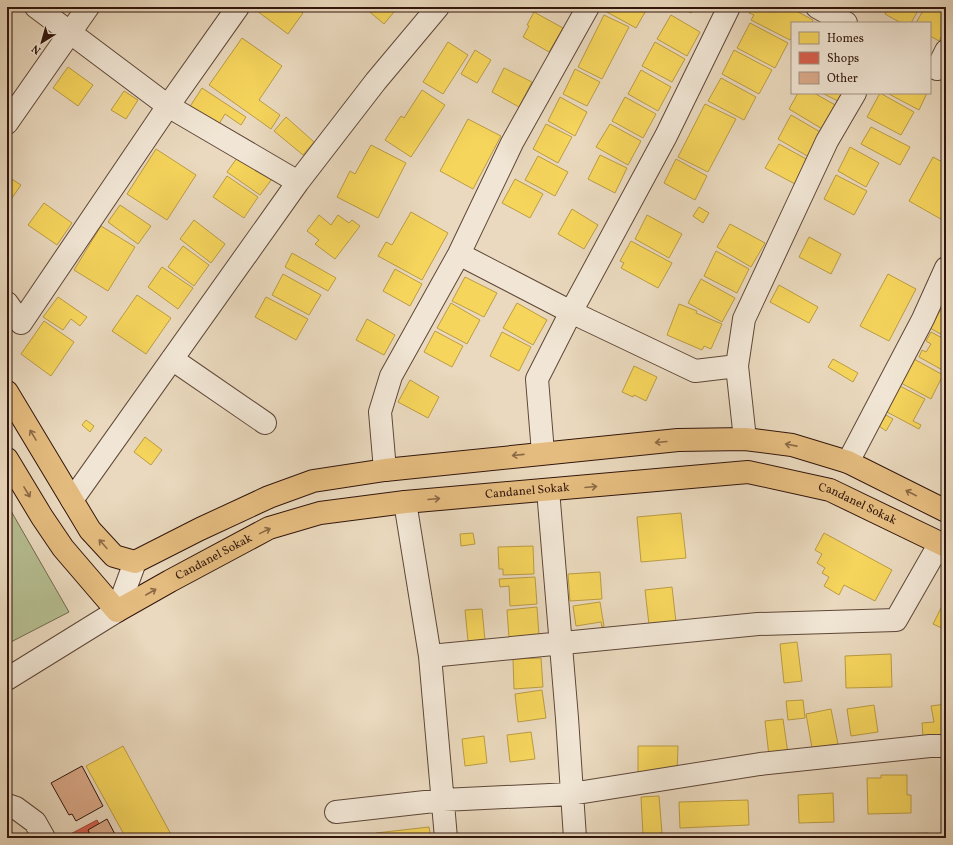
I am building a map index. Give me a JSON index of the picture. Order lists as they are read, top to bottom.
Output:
{
  "streets": {
    "main road": ["Candanel Sokak"]
  },
  "legend": ["Homes", "Shops", "Other"],
  "north": "bottom left"
}
